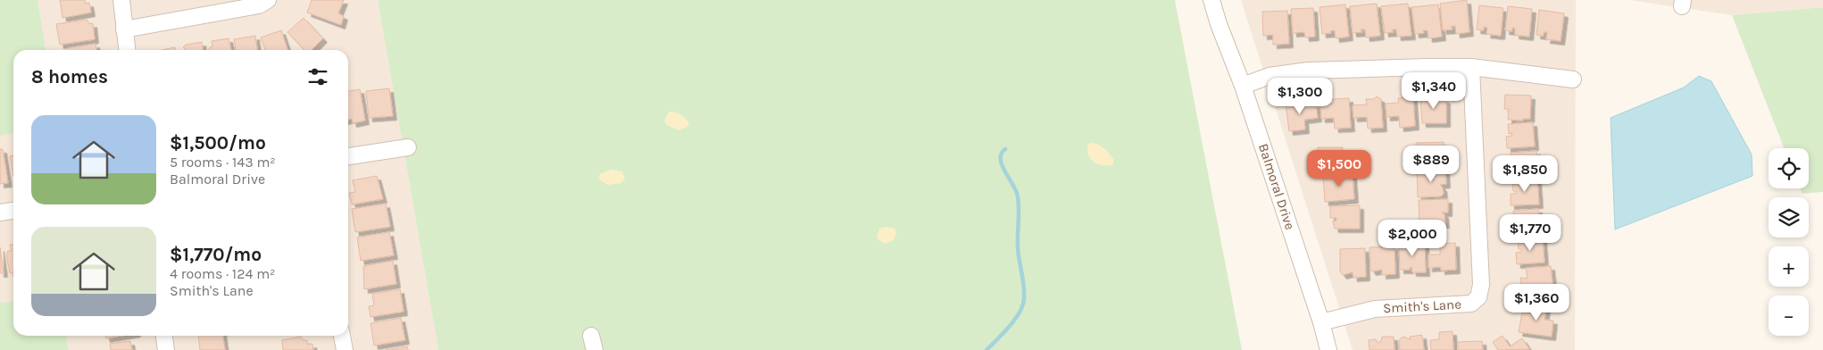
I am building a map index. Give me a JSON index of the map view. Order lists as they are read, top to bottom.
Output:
{
  "streets": {
    "street": ["Balmoral Drive", "Smith's Lane"]
  },
  "crossings": [
    ["Balmoral Drive", "Smith's Lane"]
  ],
  "page": {
    "heading": "8 homes",
    "price": [
      "$1,340",
      "$1,300",
      "$889",
      "$1,500",
      "$1,850",
      "$1,770",
      "$2,000",
      "$1,360"
    ],
    "list": [
      {
        "name": "$1,500/mo",
        "note": "5 rooms · 143 m² · Balmoral Drive"
      },
      {
        "name": "$1,770/mo",
        "note": "4 rooms · 124 m² · Smith's Lane"
      }
    ],
    "map_buttons": ["+", "−"]
  }
}
